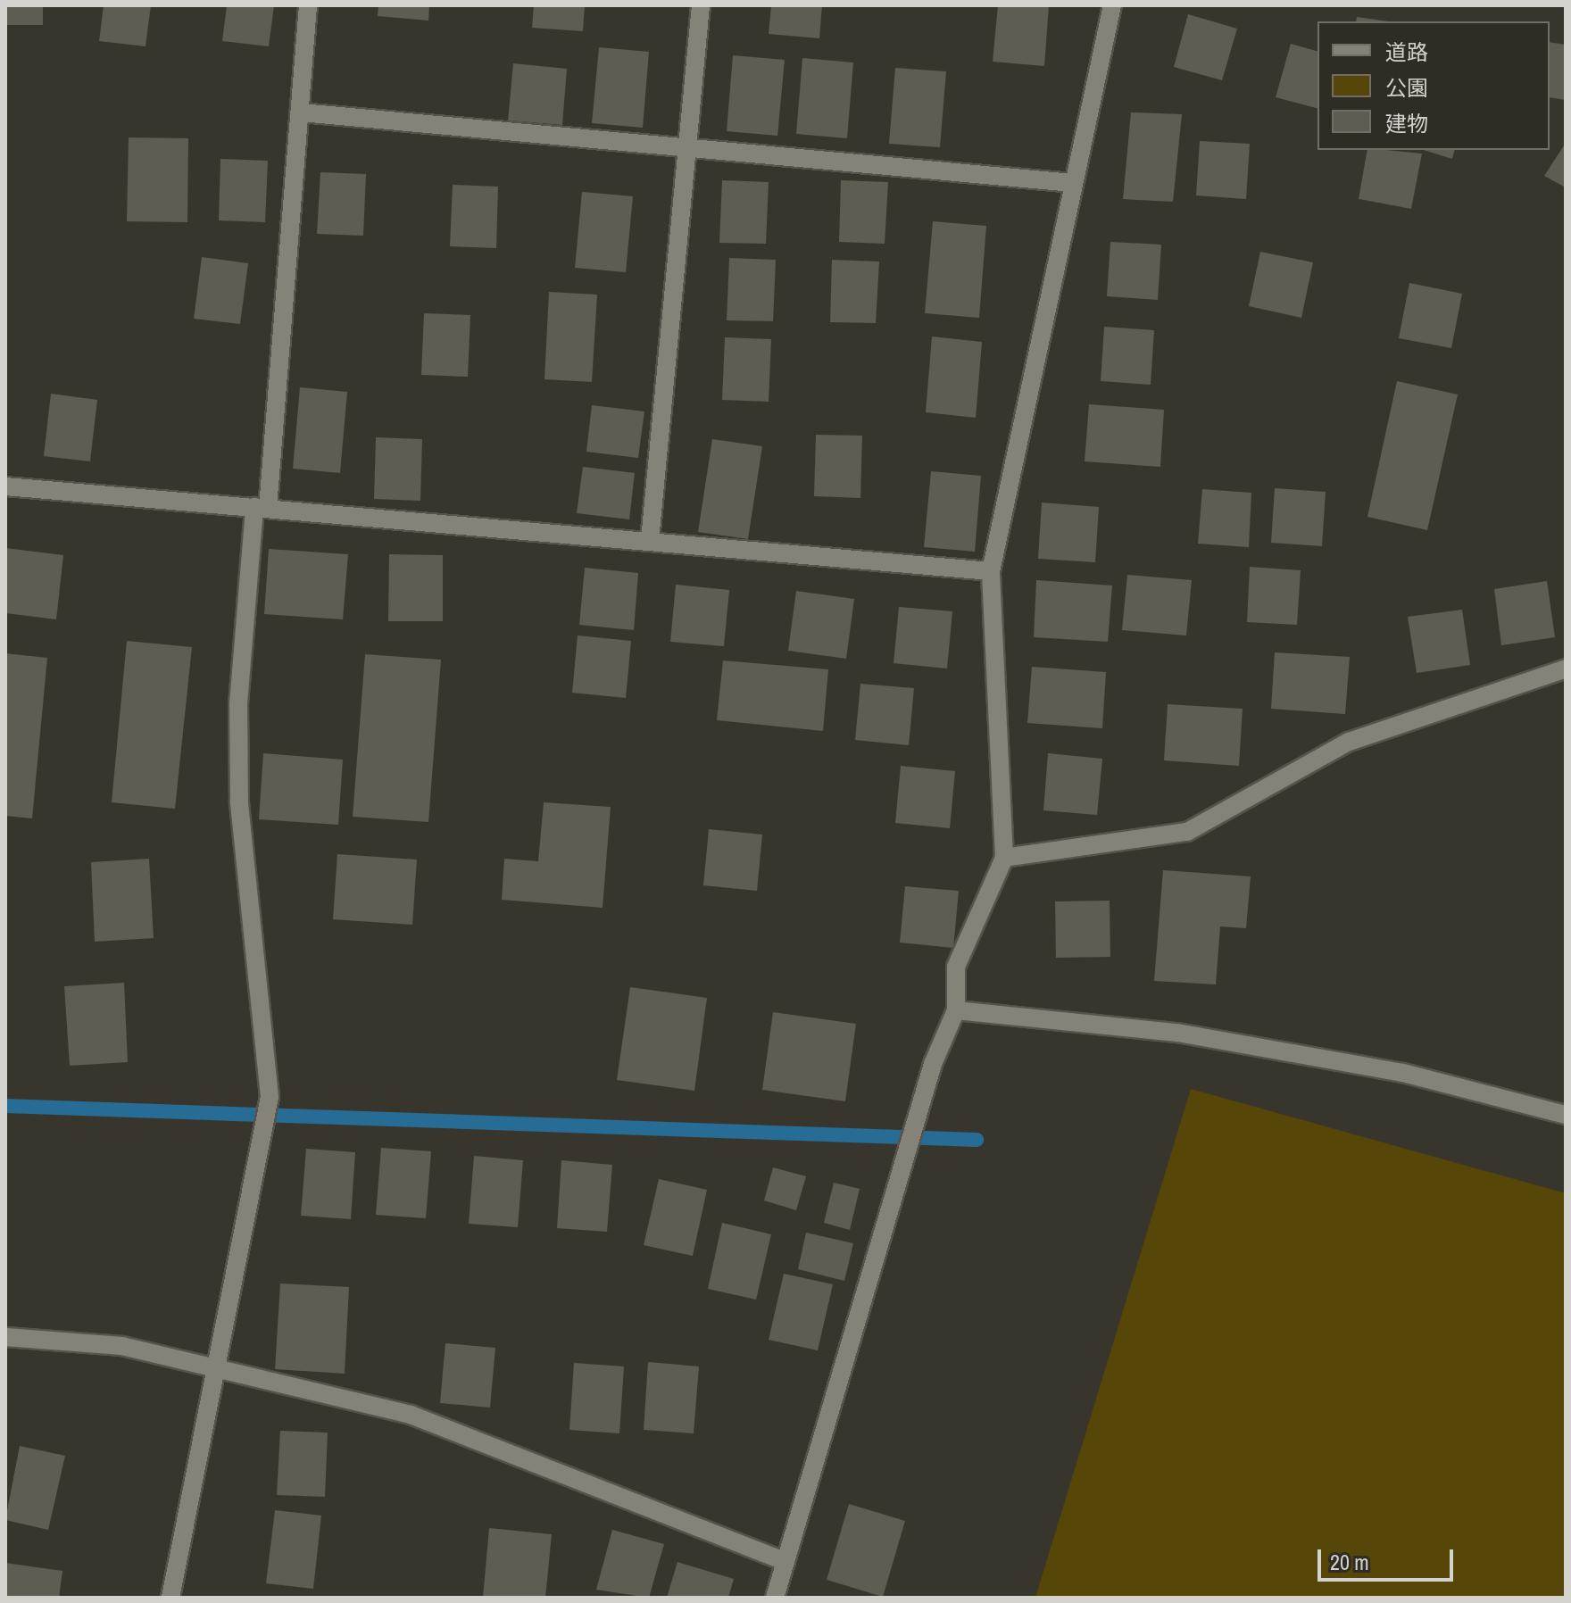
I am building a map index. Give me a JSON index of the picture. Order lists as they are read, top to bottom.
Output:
{
  "legend": ["道路", "公園", "建物"],
  "scale_bar": "20 m"
}
